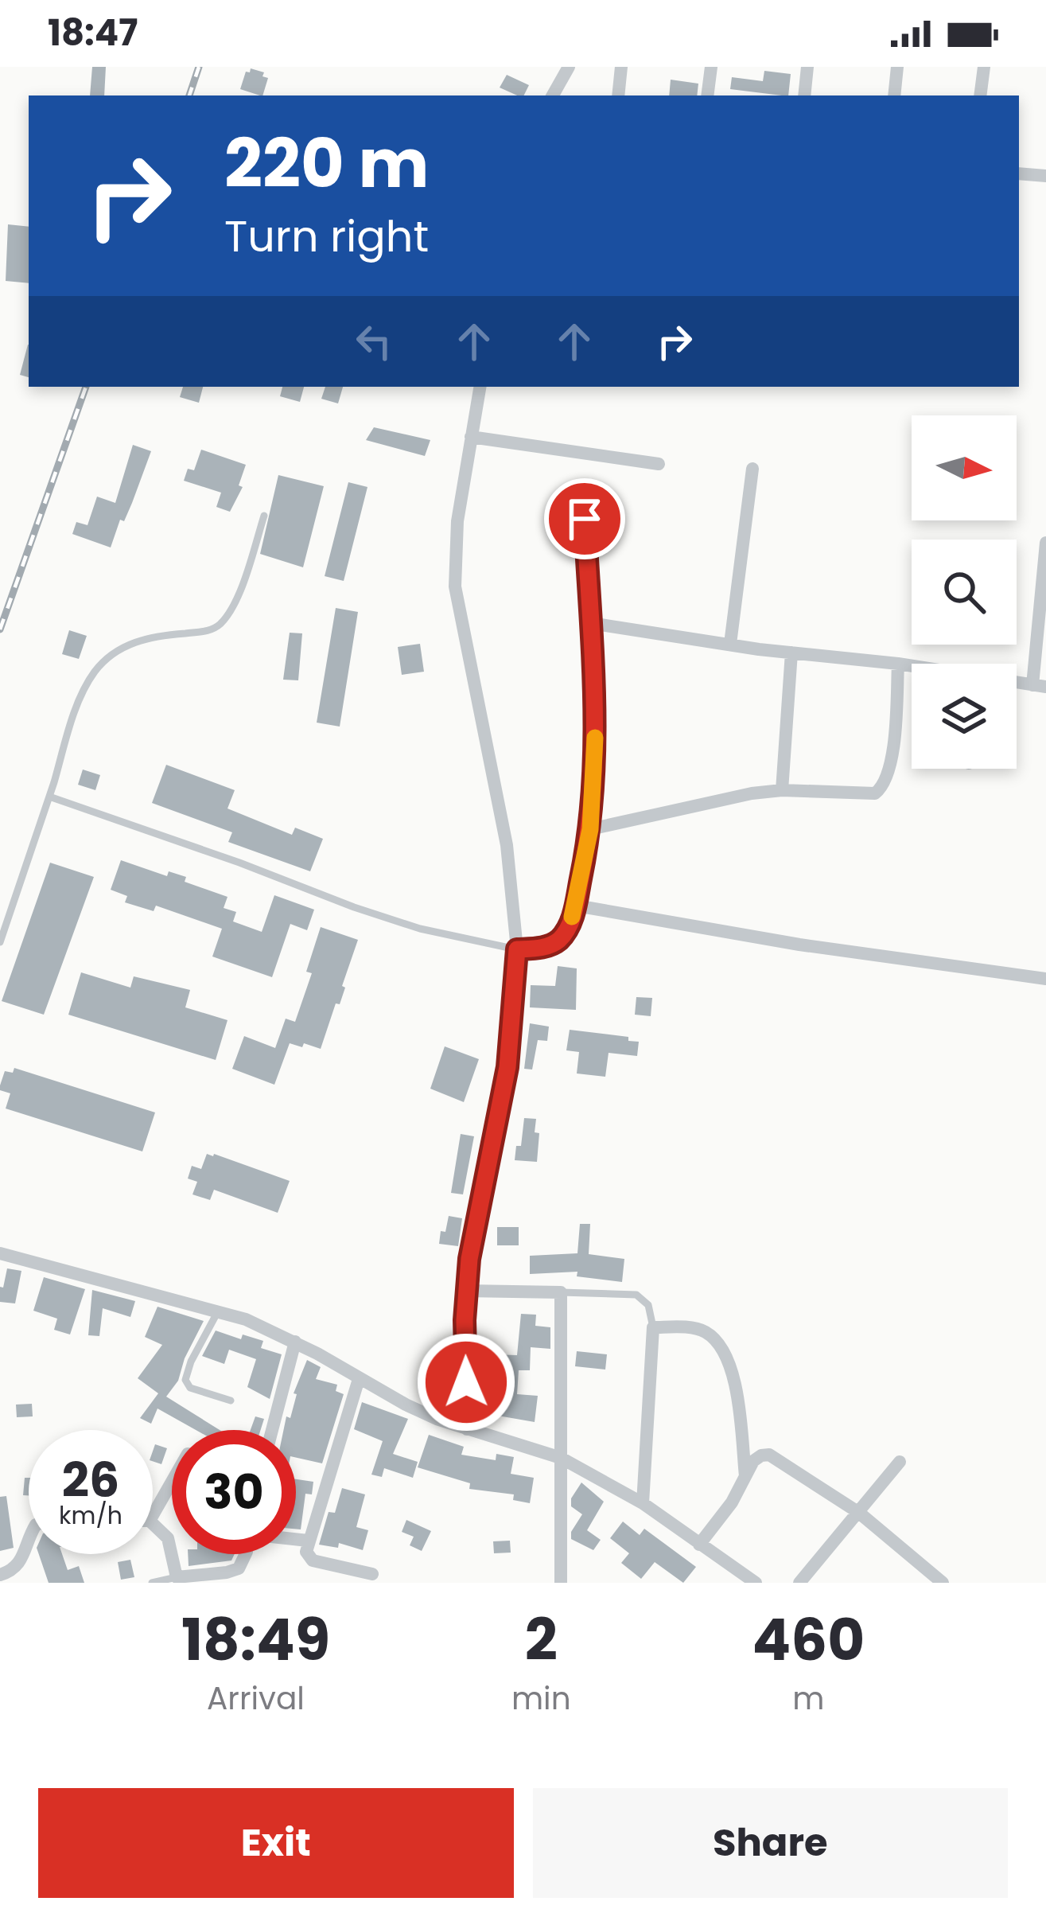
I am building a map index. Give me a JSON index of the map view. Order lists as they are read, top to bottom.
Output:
{
  "north": "right",
  "page": {
    "status": "18:47",
    "turn": ["220 m", "Turn right"],
    "speed": "26 km/h",
    "limit": "30",
    "eta": [
      "18:49",
      "Arrival",
      "2",
      "min",
      "460",
      "m"
    ],
    "buttons": ["Exit", "Share"]
  }
}
